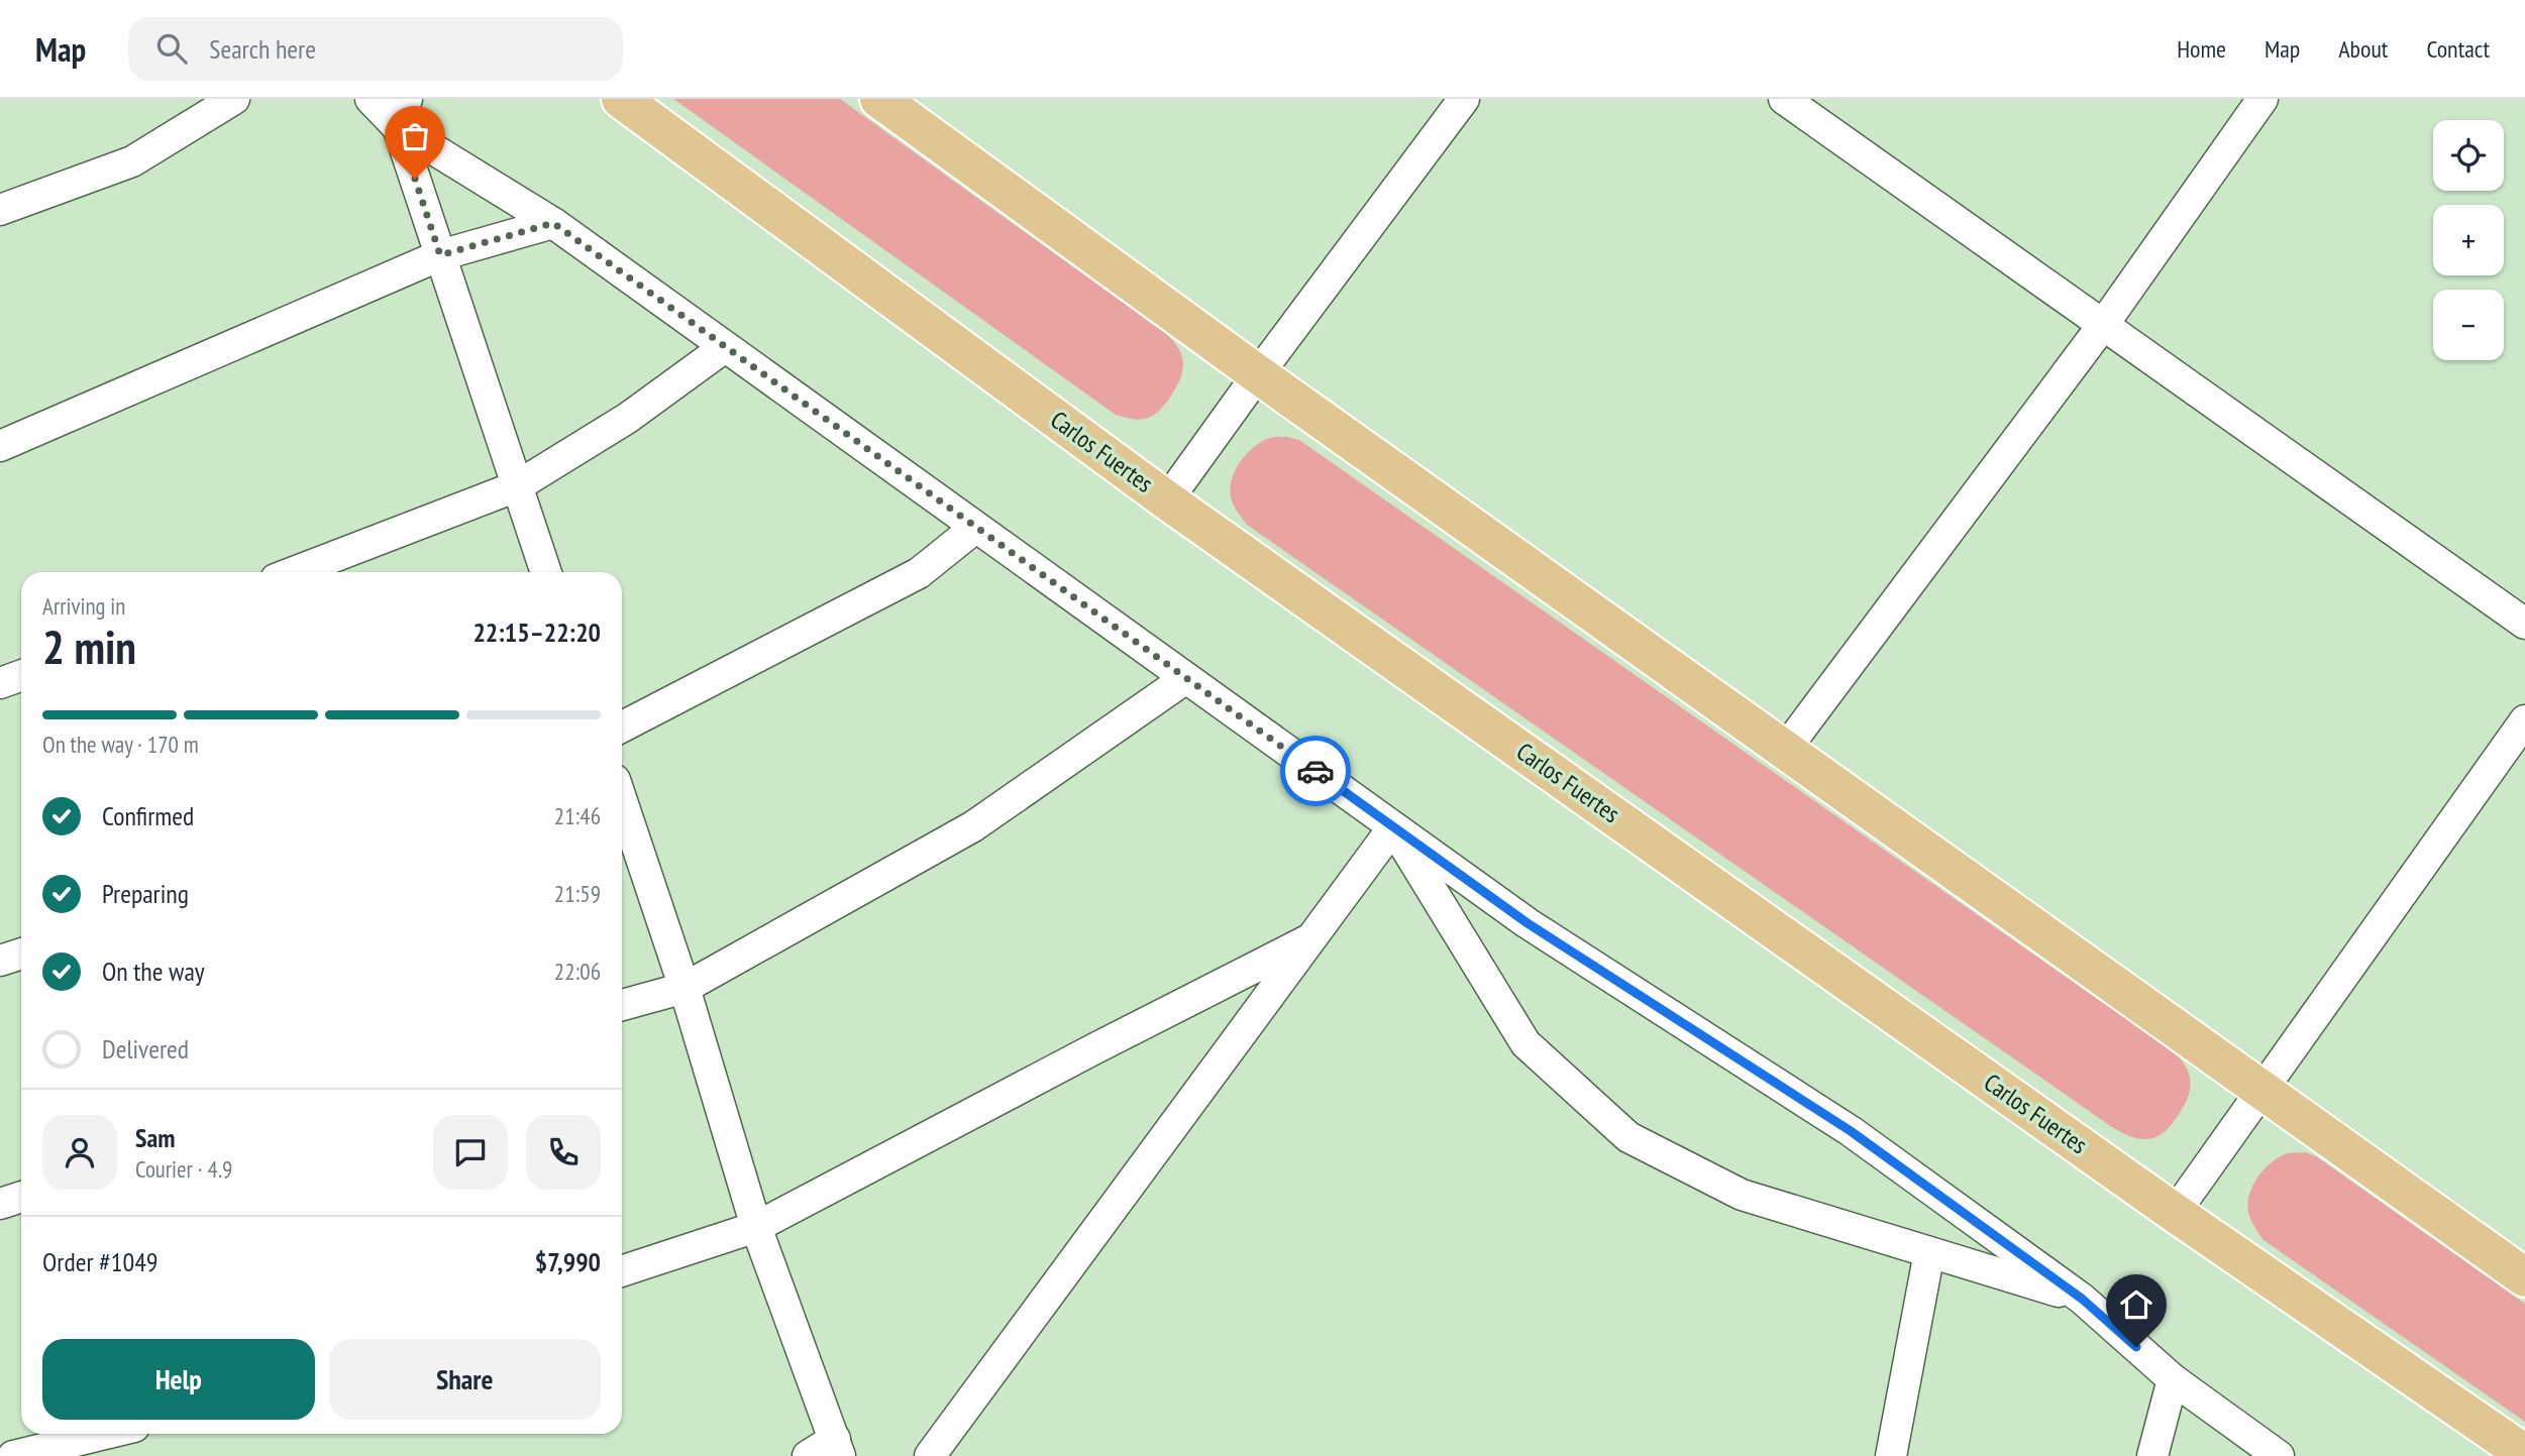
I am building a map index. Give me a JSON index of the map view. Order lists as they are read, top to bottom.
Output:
{
  "streets": {
    "main road": ["Carlos Fuertes"]
  },
  "page": {
    "header": "Map",
    "search": "Search here",
    "nav": [
      "Home",
      "Map",
      "About",
      "Contact"
    ],
    "map_buttons": ["+", "−"],
    "heading": ["2 min", "Arriving in", "22:15–22:20"],
    "panel": [
      "Sam",
      "Courier · 4.9",
      "Order #1049",
      "$7,990"
    ],
    "bar": "On the way · 170 m",
    "list": [
      ["Confirmed", "21:46"],
      ["Preparing", "21:59"],
      ["On the way", "22:06"],
      "Delivered"
    ],
    "buttons": ["Help", "Share"]
  }
}
